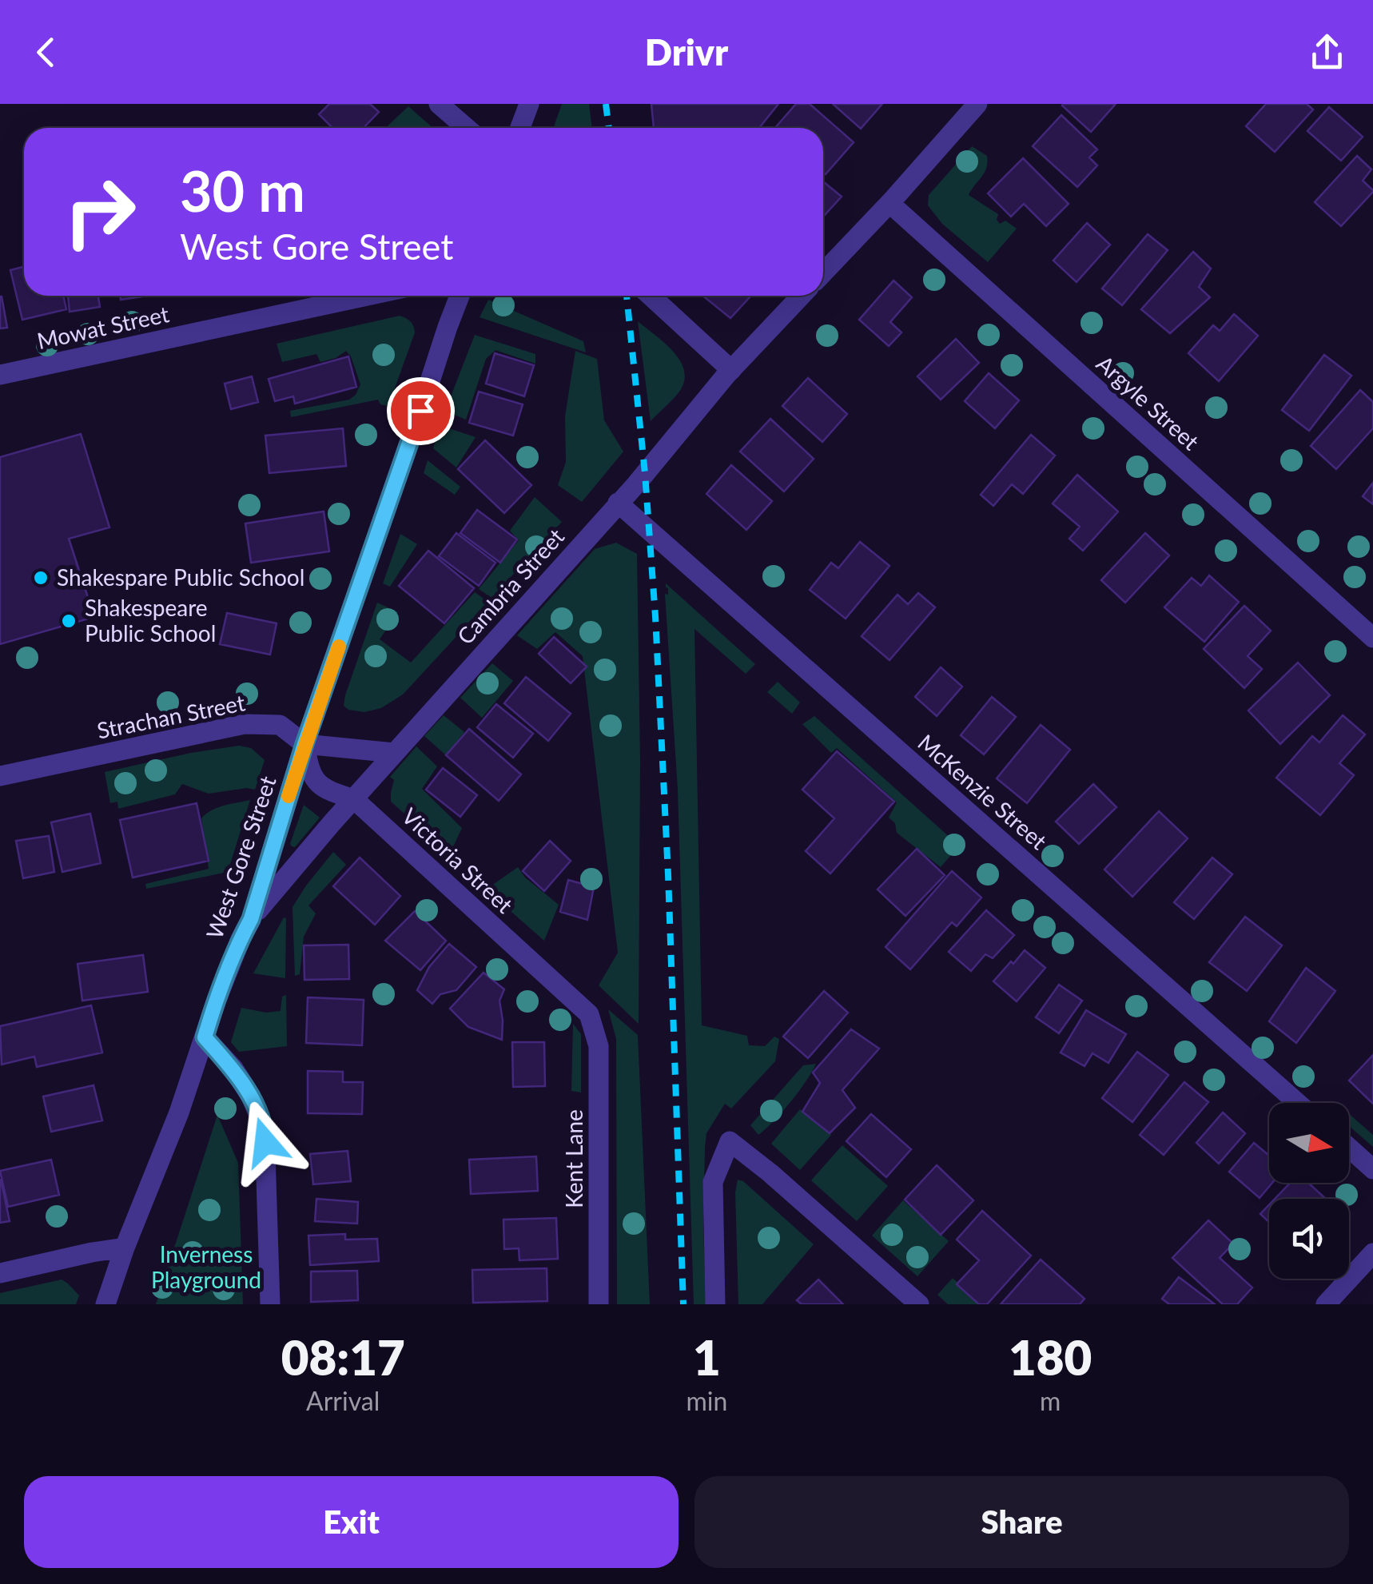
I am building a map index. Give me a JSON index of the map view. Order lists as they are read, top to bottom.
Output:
{
  "streets": {
    "street": [
      "Mowat Street",
      "Argyle Street",
      "Cambria Street",
      "Strachan Street",
      "McKenzie Street",
      "West Gore Street",
      "Victoria Street",
      "Kent Lane"
    ]
  },
  "crossings": [
    ["Cambria Street", "Strachan Street"],
    ["Cambria Street", "McKenzie Street"],
    ["Cambria Street", "West Gore Street"],
    ["Cambria Street", "Victoria Street"],
    ["Strachan Street", "West Gore Street"],
    ["Strachan Street", "Victoria Street"],
    ["West Gore Street", "Victoria Street"],
    ["Victoria Street", "Kent Lane"]
  ],
  "parks": ["Inverness Playground"],
  "places": ["Shakespare Public School", "Shakespeare Public School"],
  "north": "right",
  "page": {
    "header": "Drivr",
    "turn": ["30 m", "West Gore Street"],
    "eta": [
      "08:17",
      "Arrival",
      "1",
      "min",
      "180",
      "m"
    ],
    "buttons": ["Exit", "Share"]
  }
}
